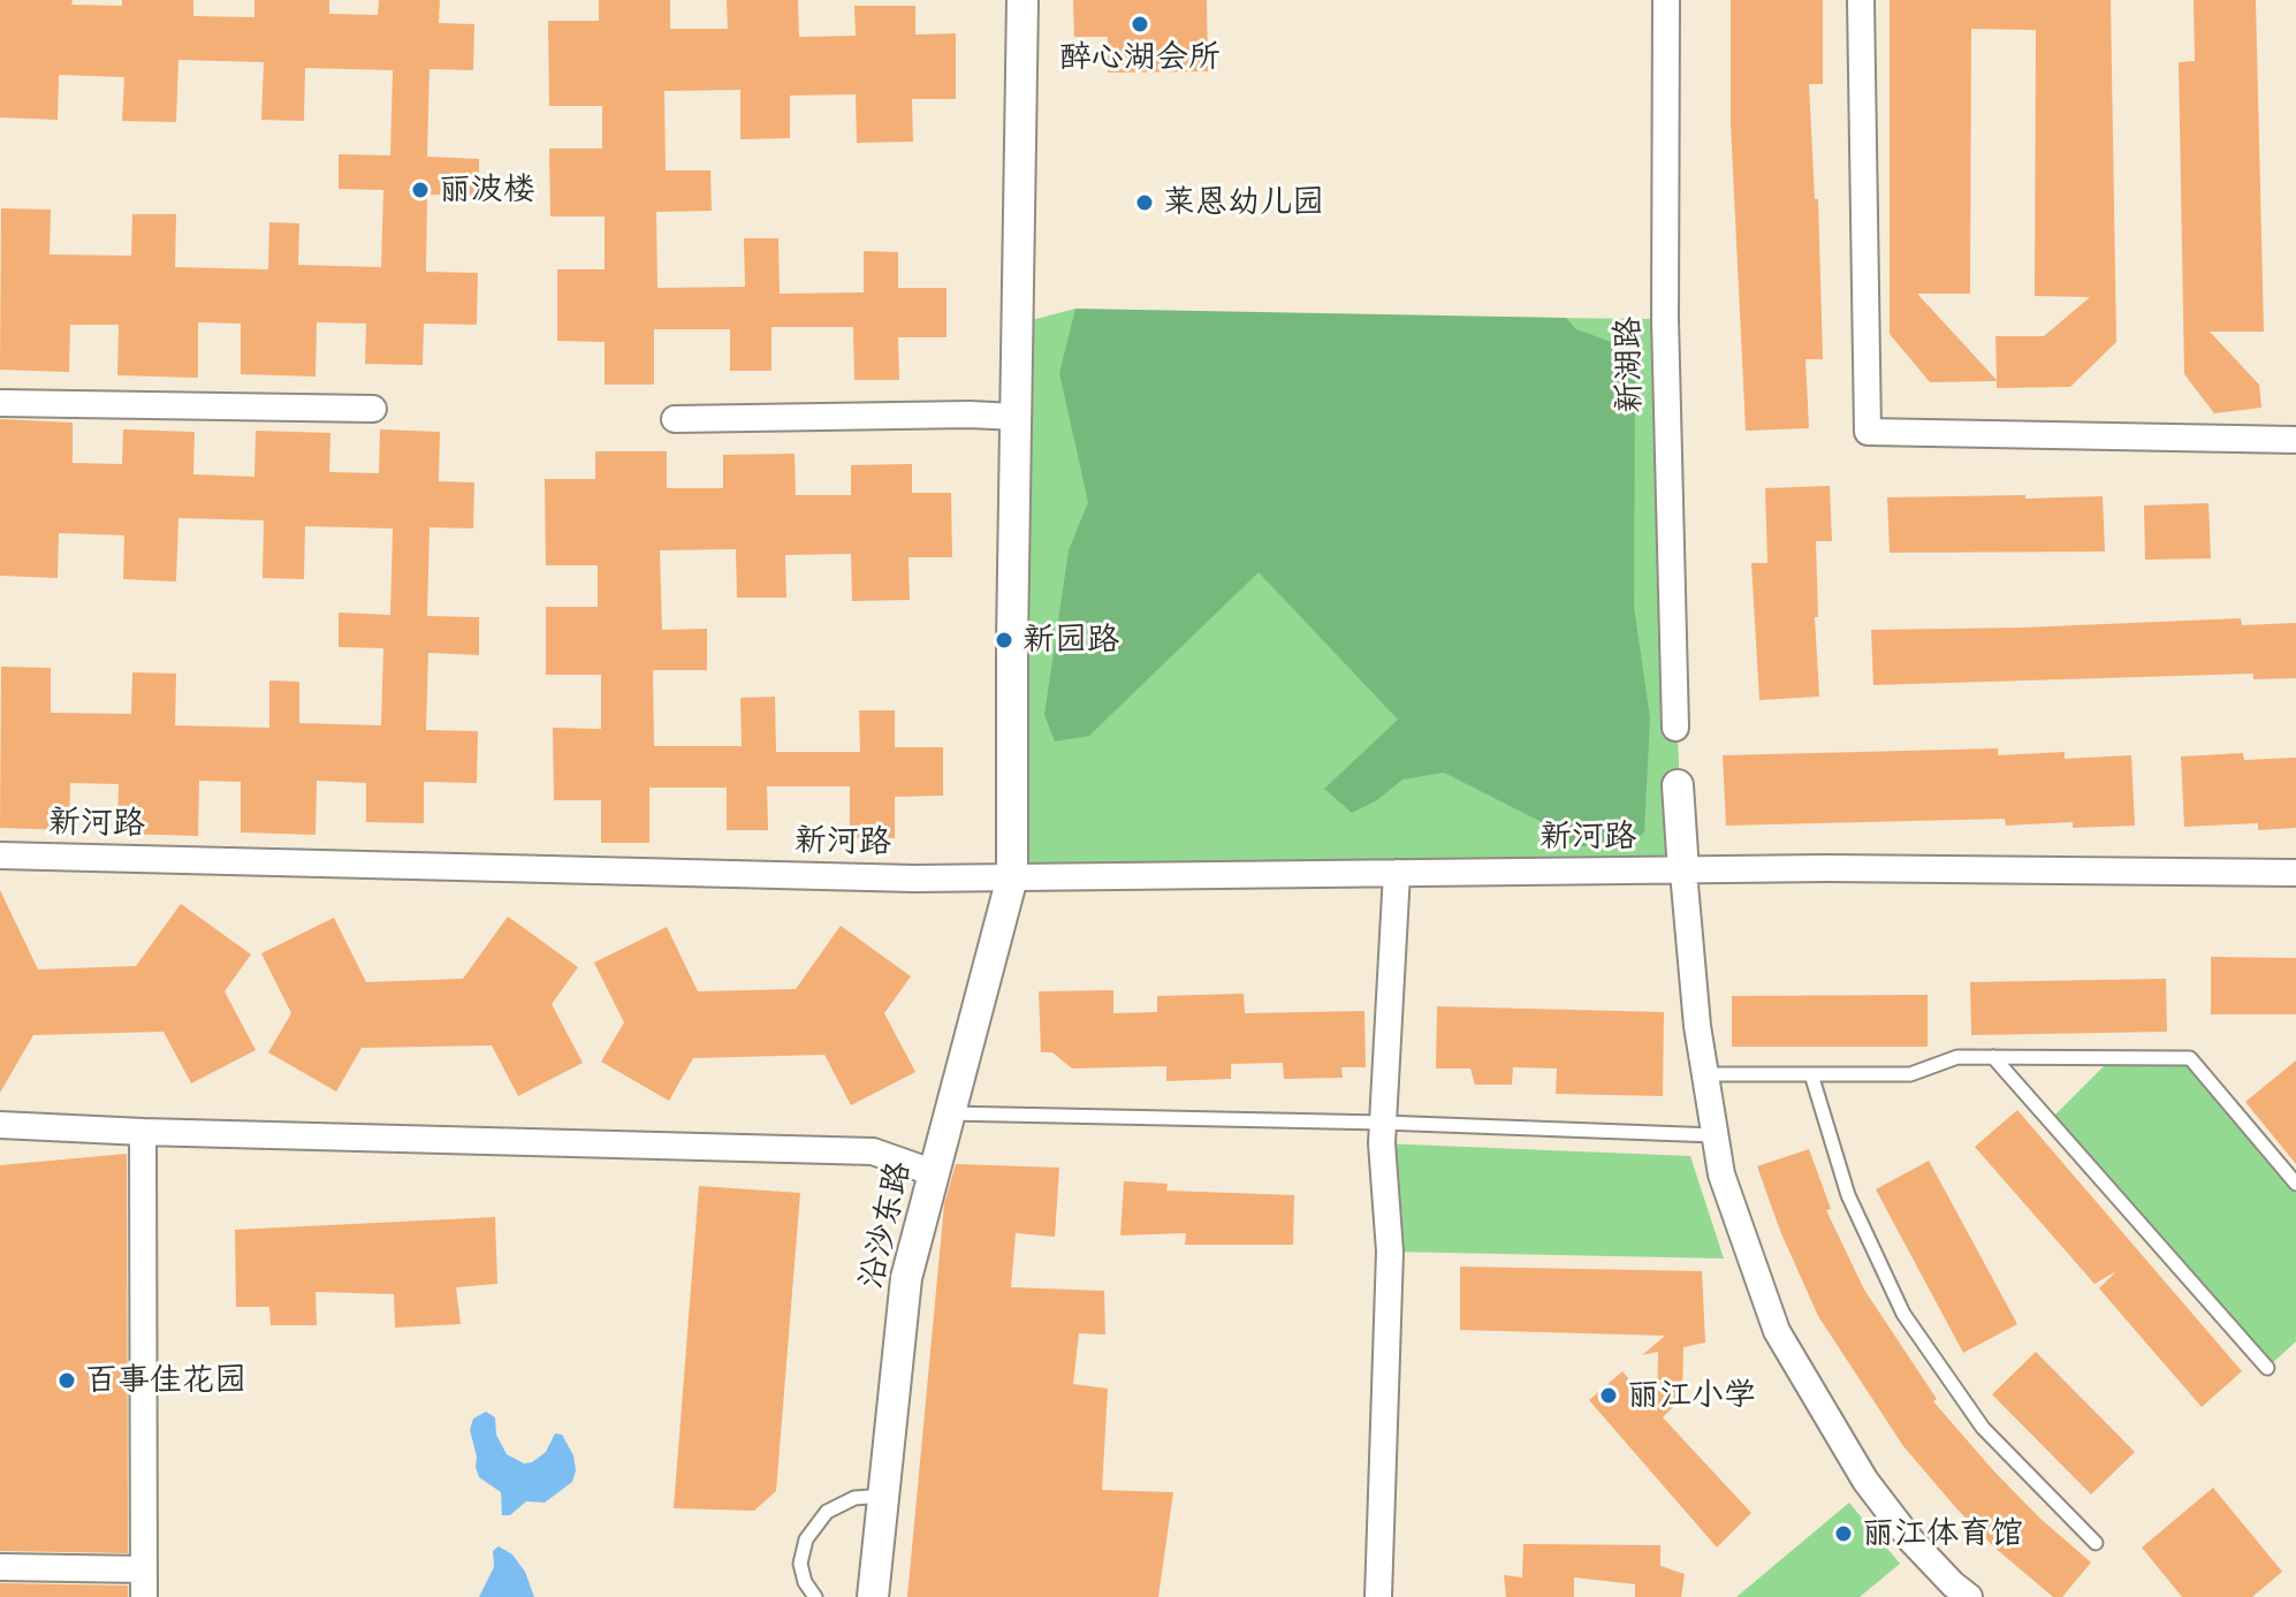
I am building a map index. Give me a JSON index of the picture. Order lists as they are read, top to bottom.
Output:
{
  "streets": {
    "street": ["新湖路", "新河路", "沿沙东路"]
  },
  "crossings": [
    ["新河路", "沿沙东路"]
  ],
  "places": [
    "醉心湖会所",
    "丽波楼",
    "莱恩幼儿园",
    "新园路",
    "百事佳花园",
    "丽江小学",
    "丽江体育馆"
  ]
}
